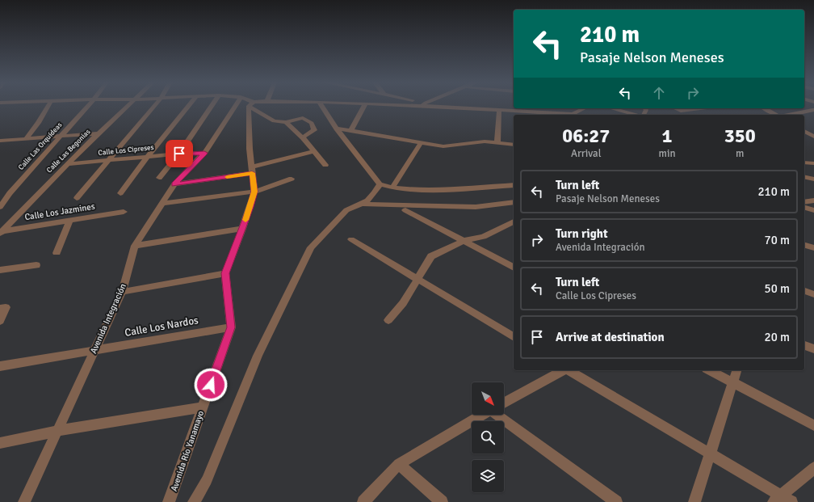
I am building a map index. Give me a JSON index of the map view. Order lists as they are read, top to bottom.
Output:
{
  "streets": {
    "street": [
      "Calle Las Orquídeas",
      "Calle Los Cipreses",
      "Calle Las Begonias",
      "Calle Los Jazmines",
      "Avenida Integración",
      "Calle Los Nardos",
      "Avenida Río Yanamayo"
    ]
  },
  "crossings": [
    ["Calle Los Cipreses", "Calle Las Begonias"],
    ["Calle Los Cipreses", "Avenida Integración"],
    ["Calle Las Begonias", "Calle Los Jazmines"],
    ["Avenida Integración", "Calle Los Nardos"],
    ["Calle Los Nardos", "Avenida Río Yanamayo"]
  ],
  "north": "bottom right",
  "page": {
    "turn": ["210 m", "Pasaje Nelson Meneses"],
    "eta": [
      "06:27",
      "Arrival",
      "1",
      "min",
      "350",
      "m"
    ],
    "list": [
      {
        "name": "Turn left",
        "note": "Pasaje Nelson Meneses",
        "value": "210 m"
      },
      {
        "name": "Turn right",
        "note": "Avenida Integración",
        "value": "70 m"
      },
      {
        "name": "Turn left",
        "note": "Calle Los Cipreses",
        "value": "50 m"
      },
      {
        "name": "Arrive at destination",
        "value": "20 m"
      }
    ]
  }
}
